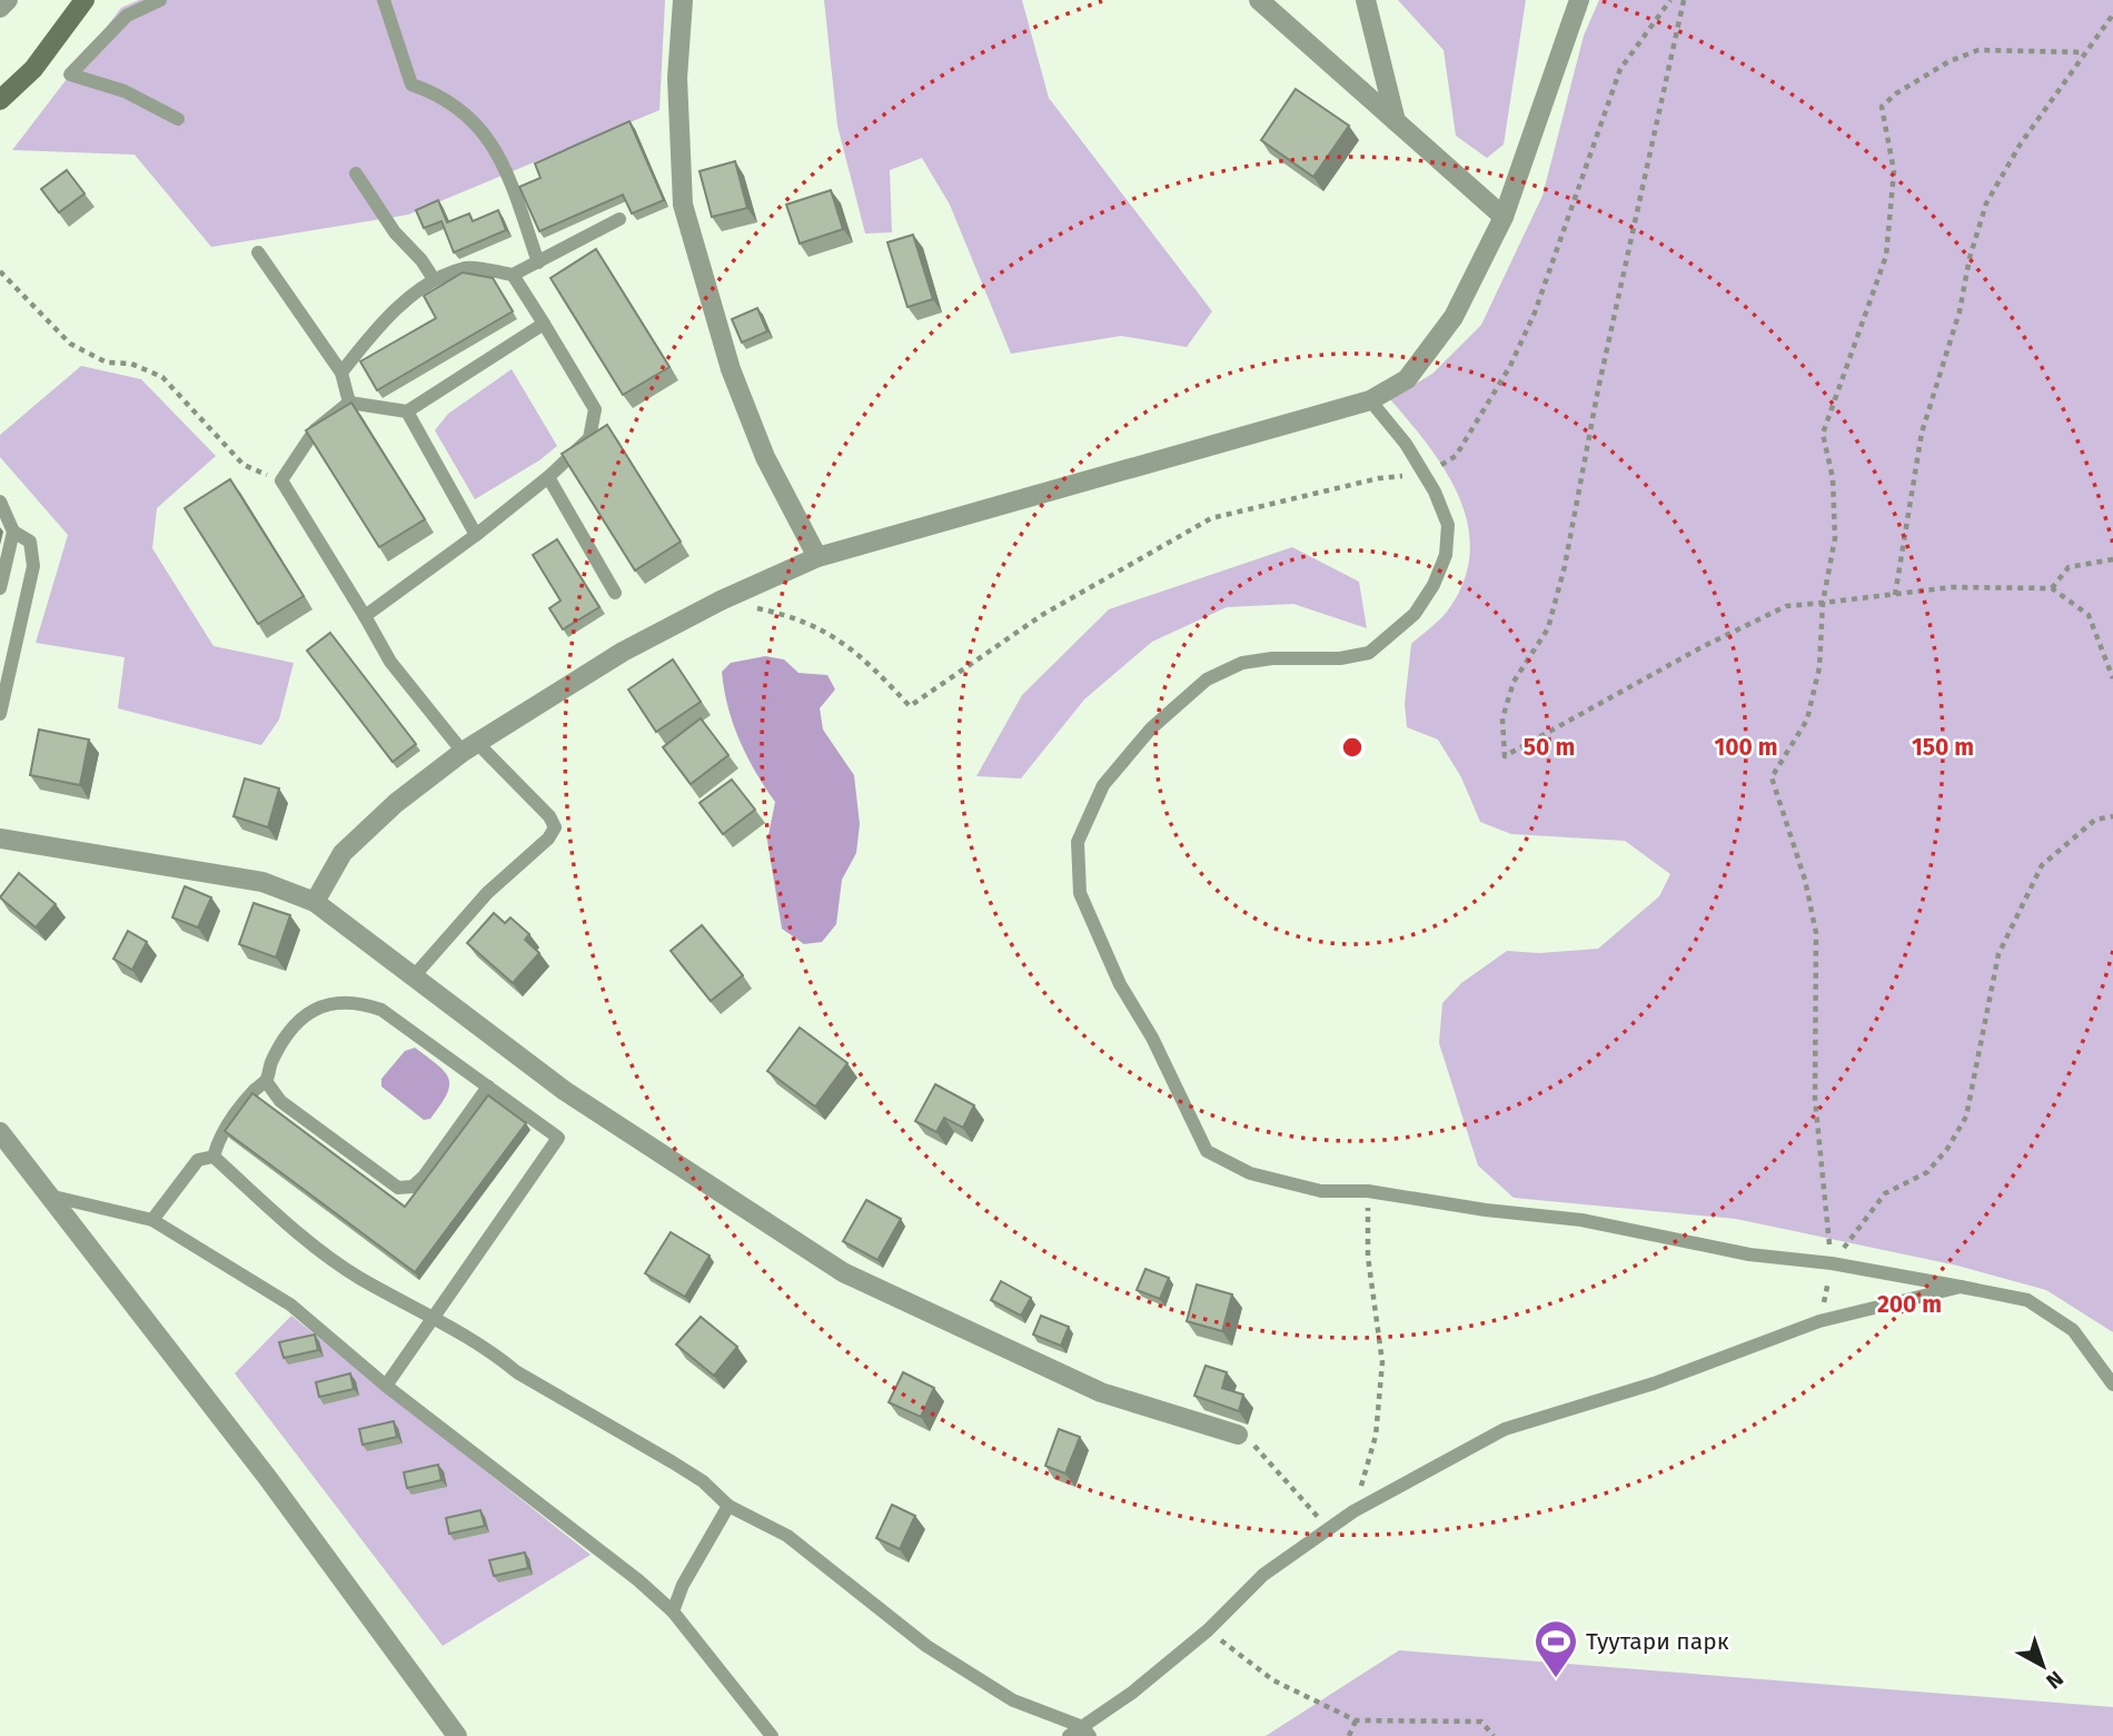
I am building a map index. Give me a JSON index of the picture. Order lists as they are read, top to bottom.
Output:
{
  "places": {
    "sports": ["Туутари парк"]
  },
  "north": "bottom right",
  "rings": [
    "50 m",
    "100 m",
    "150 m",
    "200 m"
  ]
}
